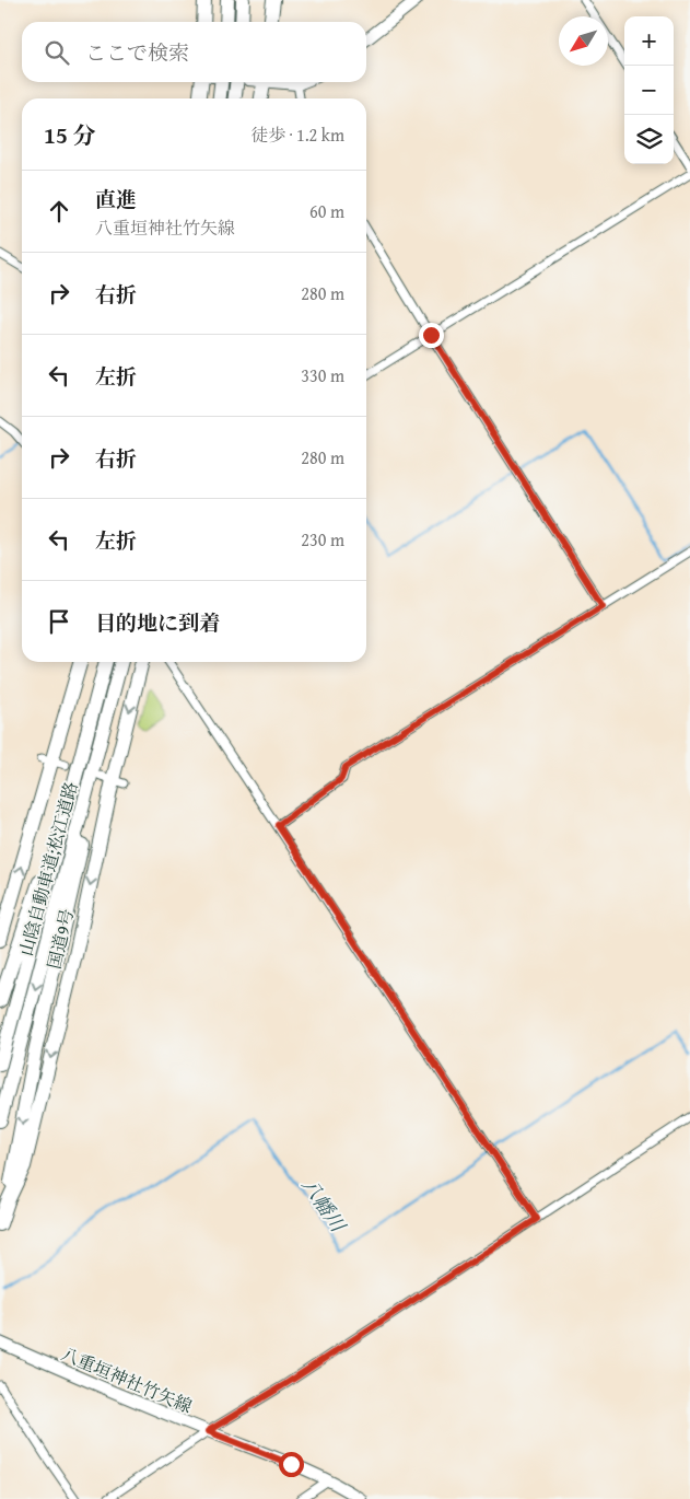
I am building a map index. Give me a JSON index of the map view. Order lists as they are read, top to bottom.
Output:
{
  "streets": {
    "highway": ["山陰自動車道;松江道路", "国道9号"],
    "main road": ["八重垣神社竹矢線"]
  },
  "water": ["八幡川"],
  "north": "bottom left",
  "page": {
    "map_buttons": ["+", "−"],
    "search": "ここで検索",
    "heading": ["15 分", "徒歩 · 1.2 km"],
    "list": [
      ["直進", "八重垣神社竹矢線", "60 m"],
      ["右折", "280 m"],
      ["左折", "330 m"],
      ["右折", "280 m"],
      ["左折", "230 m"],
      "目的地に到着"
    ]
  }
}
